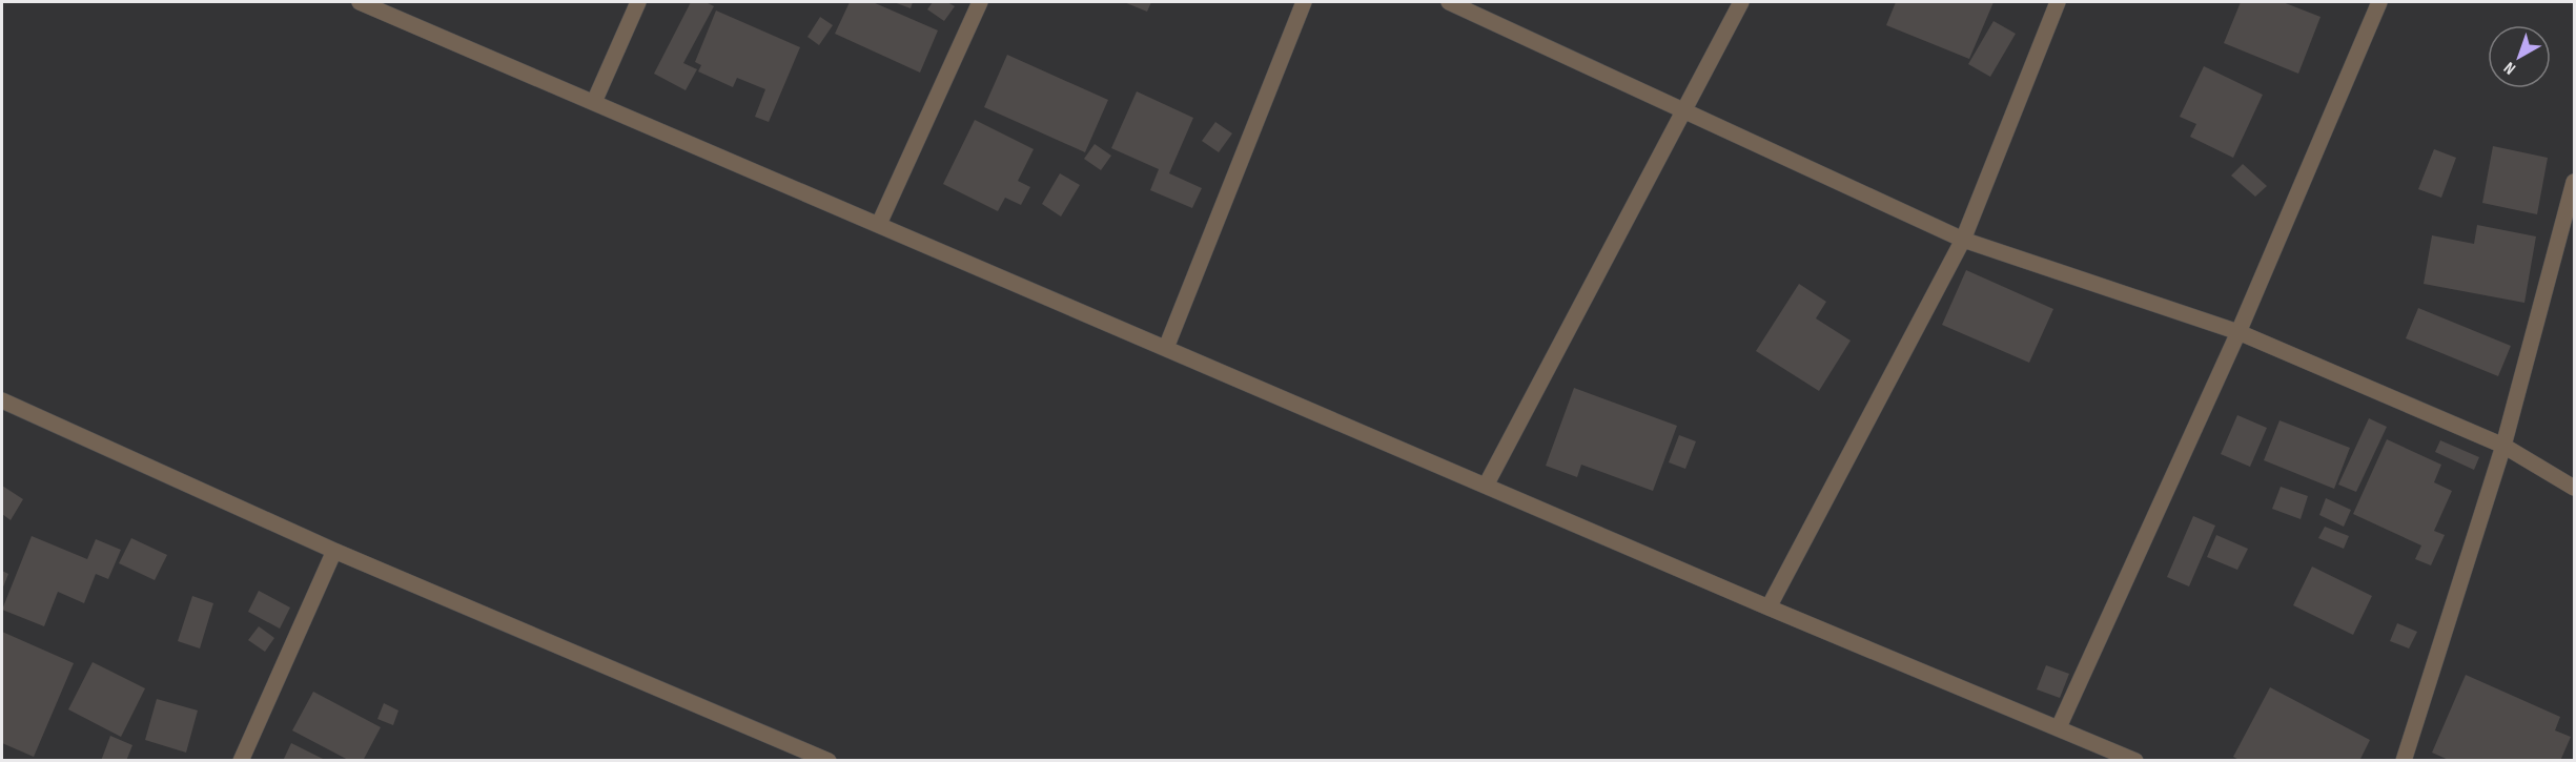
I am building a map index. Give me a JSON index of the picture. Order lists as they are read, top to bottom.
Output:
{
  "north": "bottom left"
}
